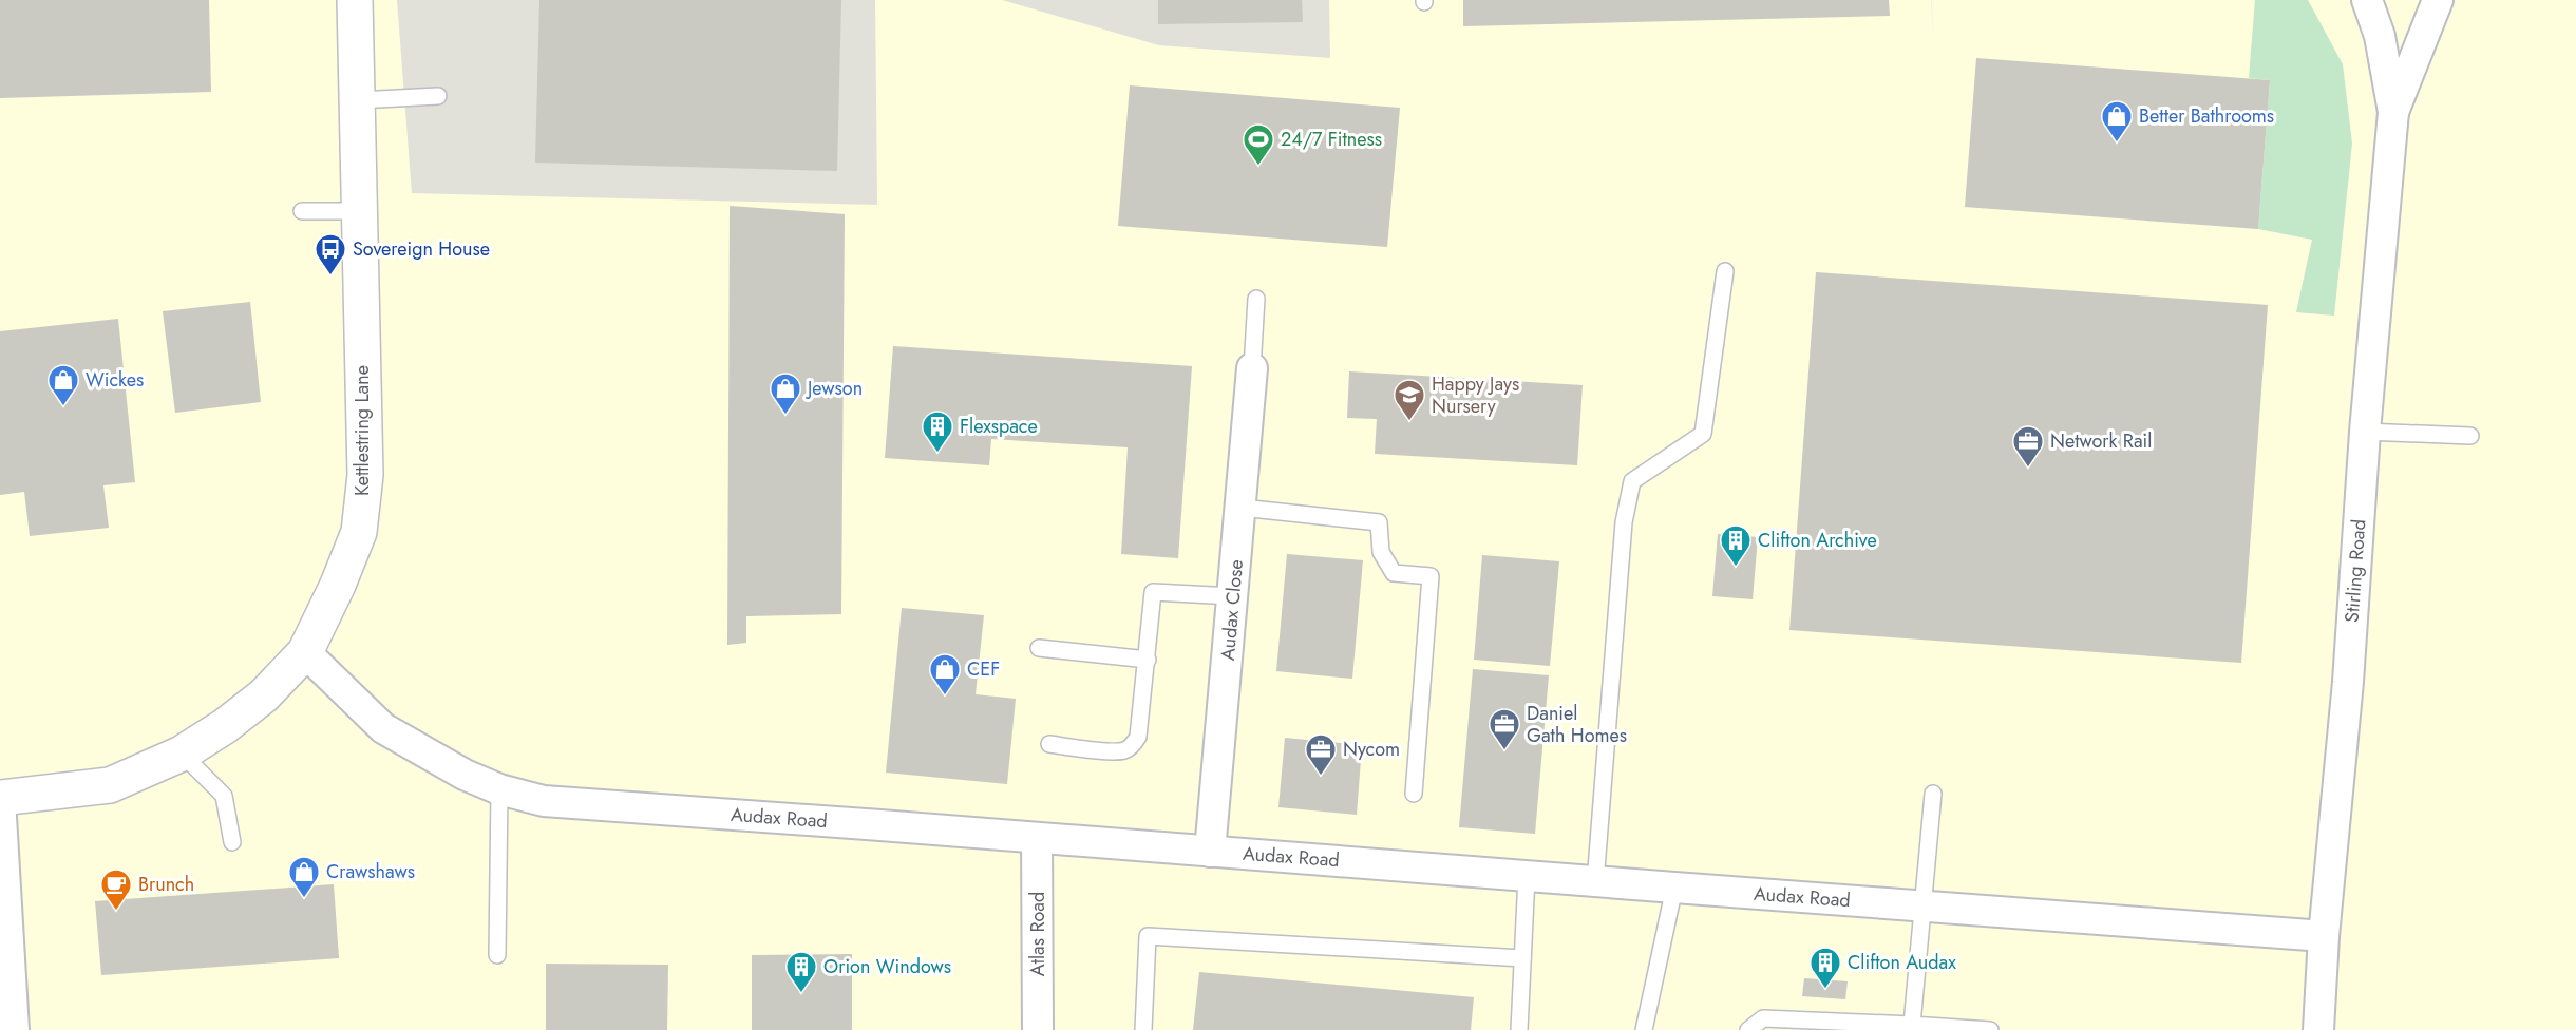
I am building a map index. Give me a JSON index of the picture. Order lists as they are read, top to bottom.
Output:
{
  "streets": {
    "street": [
      "Kettlestring Lane",
      "Stirling Road",
      "Audax Close",
      "Audax Road",
      "Atlas Road"
    ]
  },
  "crossings": [
    ["Kettlestring Lane", "Audax Road"],
    ["Stirling Road", "Audax Road"],
    ["Audax Close", "Audax Road"],
    ["Audax Road", "Atlas Road"]
  ],
  "places": {
    "shop": [
      "Better Bathrooms",
      "Wickes",
      "Jewson",
      "CEF",
      "Crawshaws"
    ],
    "sports": ["24/7 Fitness"],
    "bus stop": ["Sovereign House"],
    "school or university": ["Happy Jays Nursery"],
    "building": [
      "Flexspace",
      "Clifton Archive",
      "Clifton Audax",
      "Orion Windows"
    ],
    "office": ["Network Rail", "Daniel Gath Homes", "Nycom"],
    "cafe": ["Brunch"]
  }
}
